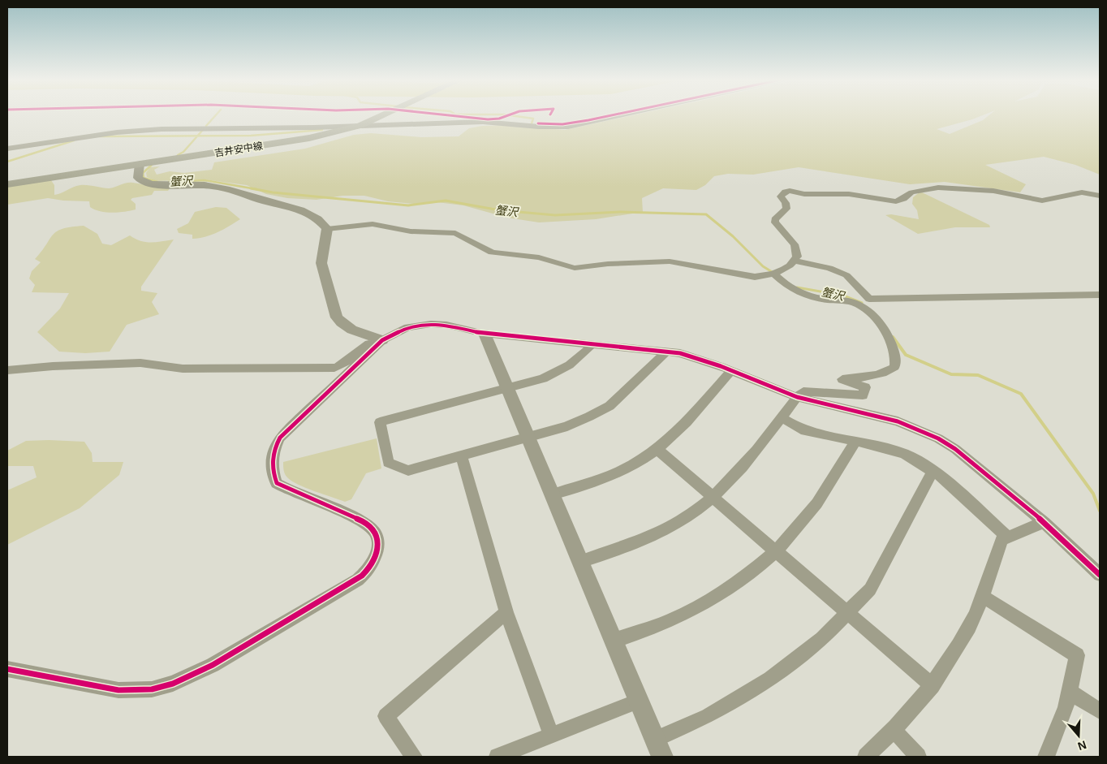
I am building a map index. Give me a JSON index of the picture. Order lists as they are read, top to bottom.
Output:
{
  "streets": {
    "main road": ["吉井安中線"]
  },
  "water": ["蟹沢"],
  "north": "bottom"
}
